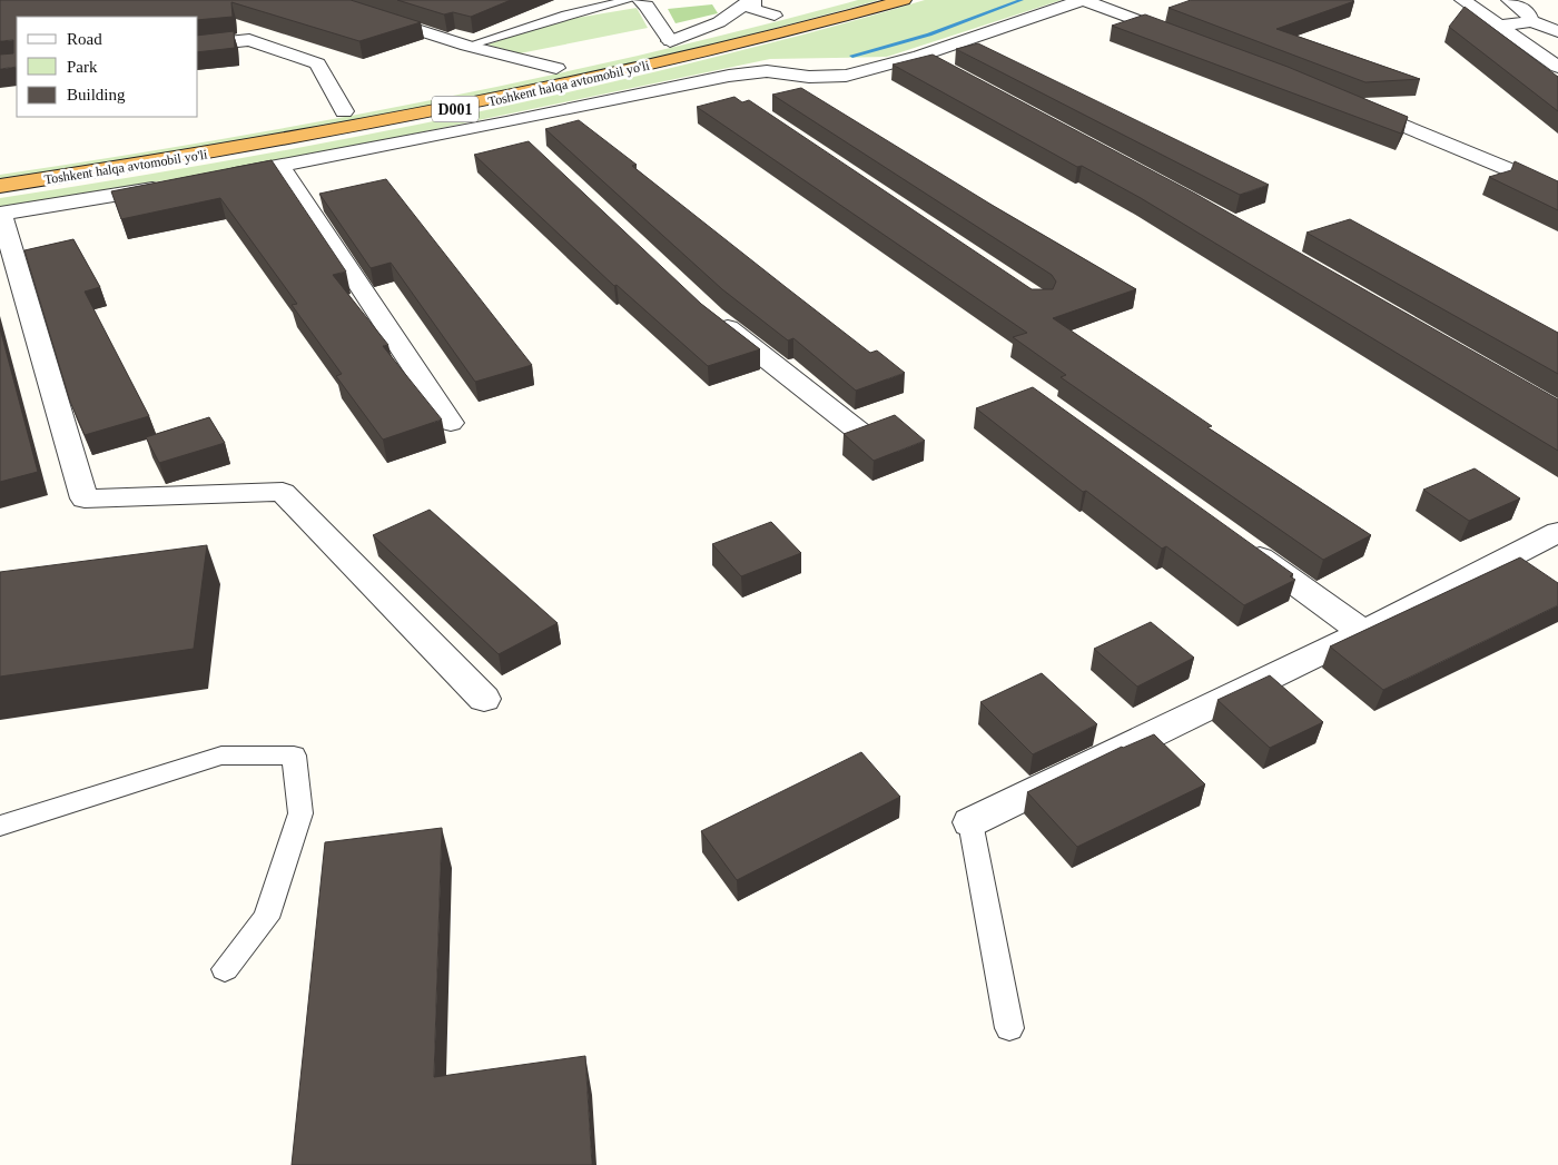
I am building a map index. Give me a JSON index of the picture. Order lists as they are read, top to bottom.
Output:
{
  "streets": {
    "highway": ["Toshkent halqa avtomobil yo'li", "D001"]
  },
  "legend": ["Road", "Park", "Building"]
}
